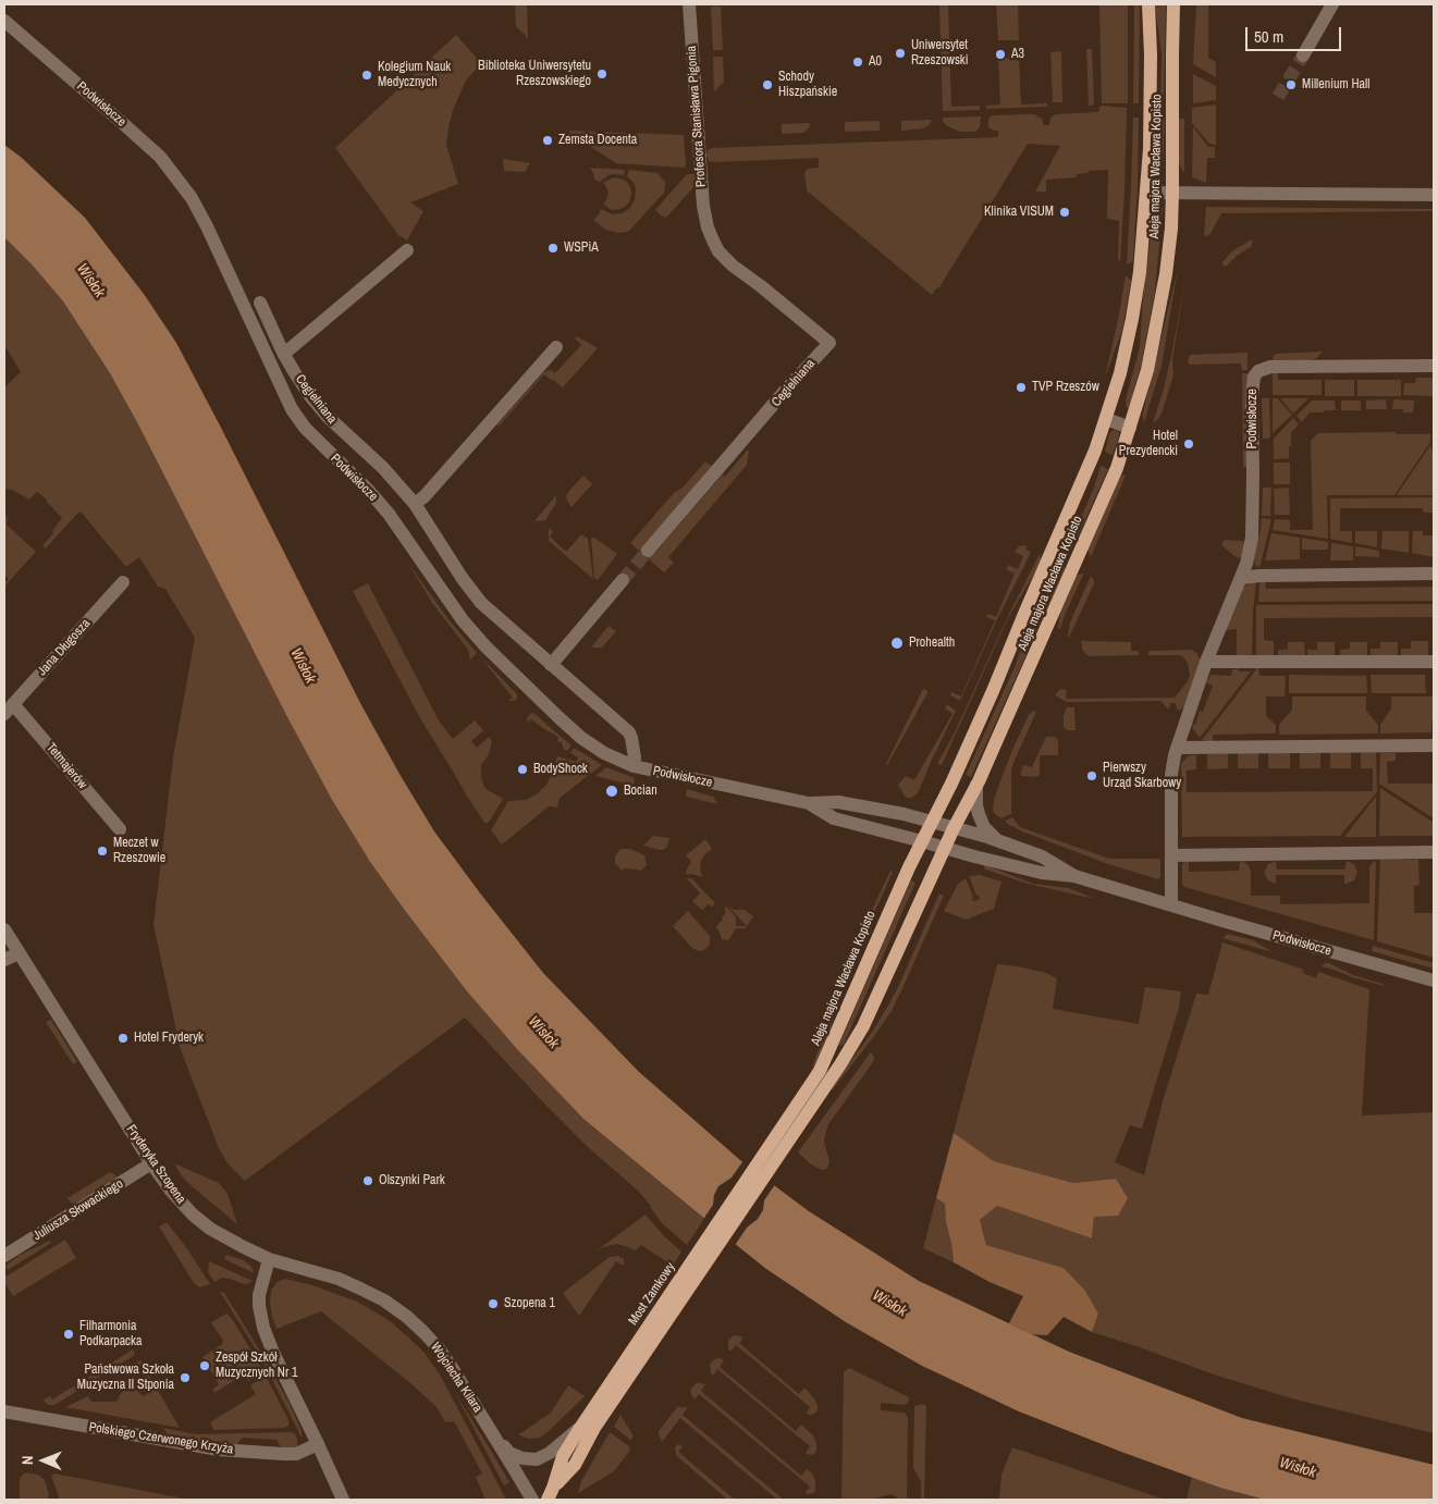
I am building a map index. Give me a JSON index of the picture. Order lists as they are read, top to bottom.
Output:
{
  "streets": {
    "main road": ["Aleja majora Wacława Kopisto", "Most Zamkowy"],
    "street": [
      "Podwisłocze",
      "Profesora Stanisława Pigonia",
      "Cegielniana",
      "Jana Długosza",
      "Tetmajerów",
      "Fryderyka Szopena",
      "Juliusza Słowackiego",
      "Wojciecha Kilara",
      "Polskiego Czerwonego Krzyża"
    ]
  },
  "crossings": [
    ["Podwisłocze", "Aleja majora Wacława Kopisto"],
    ["Podwisłocze", "Cegielniana"],
    ["Profesora Stanisława Pigonia", "Cegielniana"],
    ["Aleja majora Wacława Kopisto", "Most Zamkowy"],
    ["Jana Długosza", "Tetmajerów"],
    ["Fryderyka Szopena", "Juliusza Słowackiego"],
    ["Fryderyka Szopena", "Wojciecha Kilara"],
    ["Most Zamkowy", "Wojciecha Kilara"]
  ],
  "water": ["Wisłok"],
  "places": [
    "Uniwersytet Rzeszowski",
    "A3",
    "A0",
    "Biblioteka Uniwersytetu Rzeszowskiego",
    "Kolegium Nauk Medycznych",
    "Schody Hiszpańskie",
    "Millenium Hall",
    "Zemsta Docenta",
    "Klinika VISUM",
    "WSPiA",
    "TVP Rzeszów",
    "Hotel Prezydencki",
    "Prohealth",
    "BodyShock",
    "Pierwszy Urząd Skarbowy",
    "Bocian",
    "Meczet w Rzeszowie",
    "Hotel Fryderyk",
    "Olszynki Park",
    "Szopena 1",
    "Filharmonia Podkarpacka",
    "Zespół Szkół Muzycznych Nr 1",
    "Państwowa Szkoła Muzyczna II Stponia"
  ],
  "scale_bar": "50 m",
  "north": "left"
}
